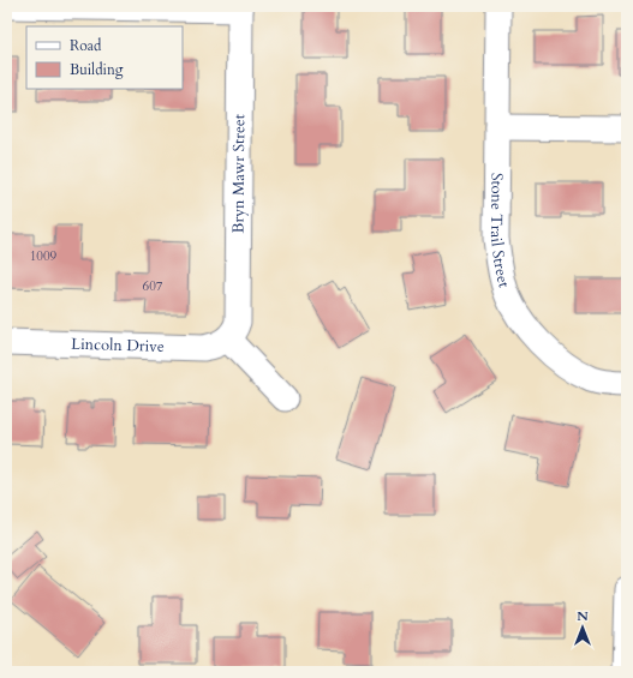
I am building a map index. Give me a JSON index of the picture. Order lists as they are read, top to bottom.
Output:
{
  "streets": {
    "street": ["Bryn Mawr Street", "Stone Trail Street", "Lincoln Drive"]
  },
  "crossings": [
    ["Bryn Mawr Street", "Lincoln Drive"]
  ],
  "house_numbers": ["1009", "607"],
  "legend": ["Road", "Building"],
  "north": "top"
}
